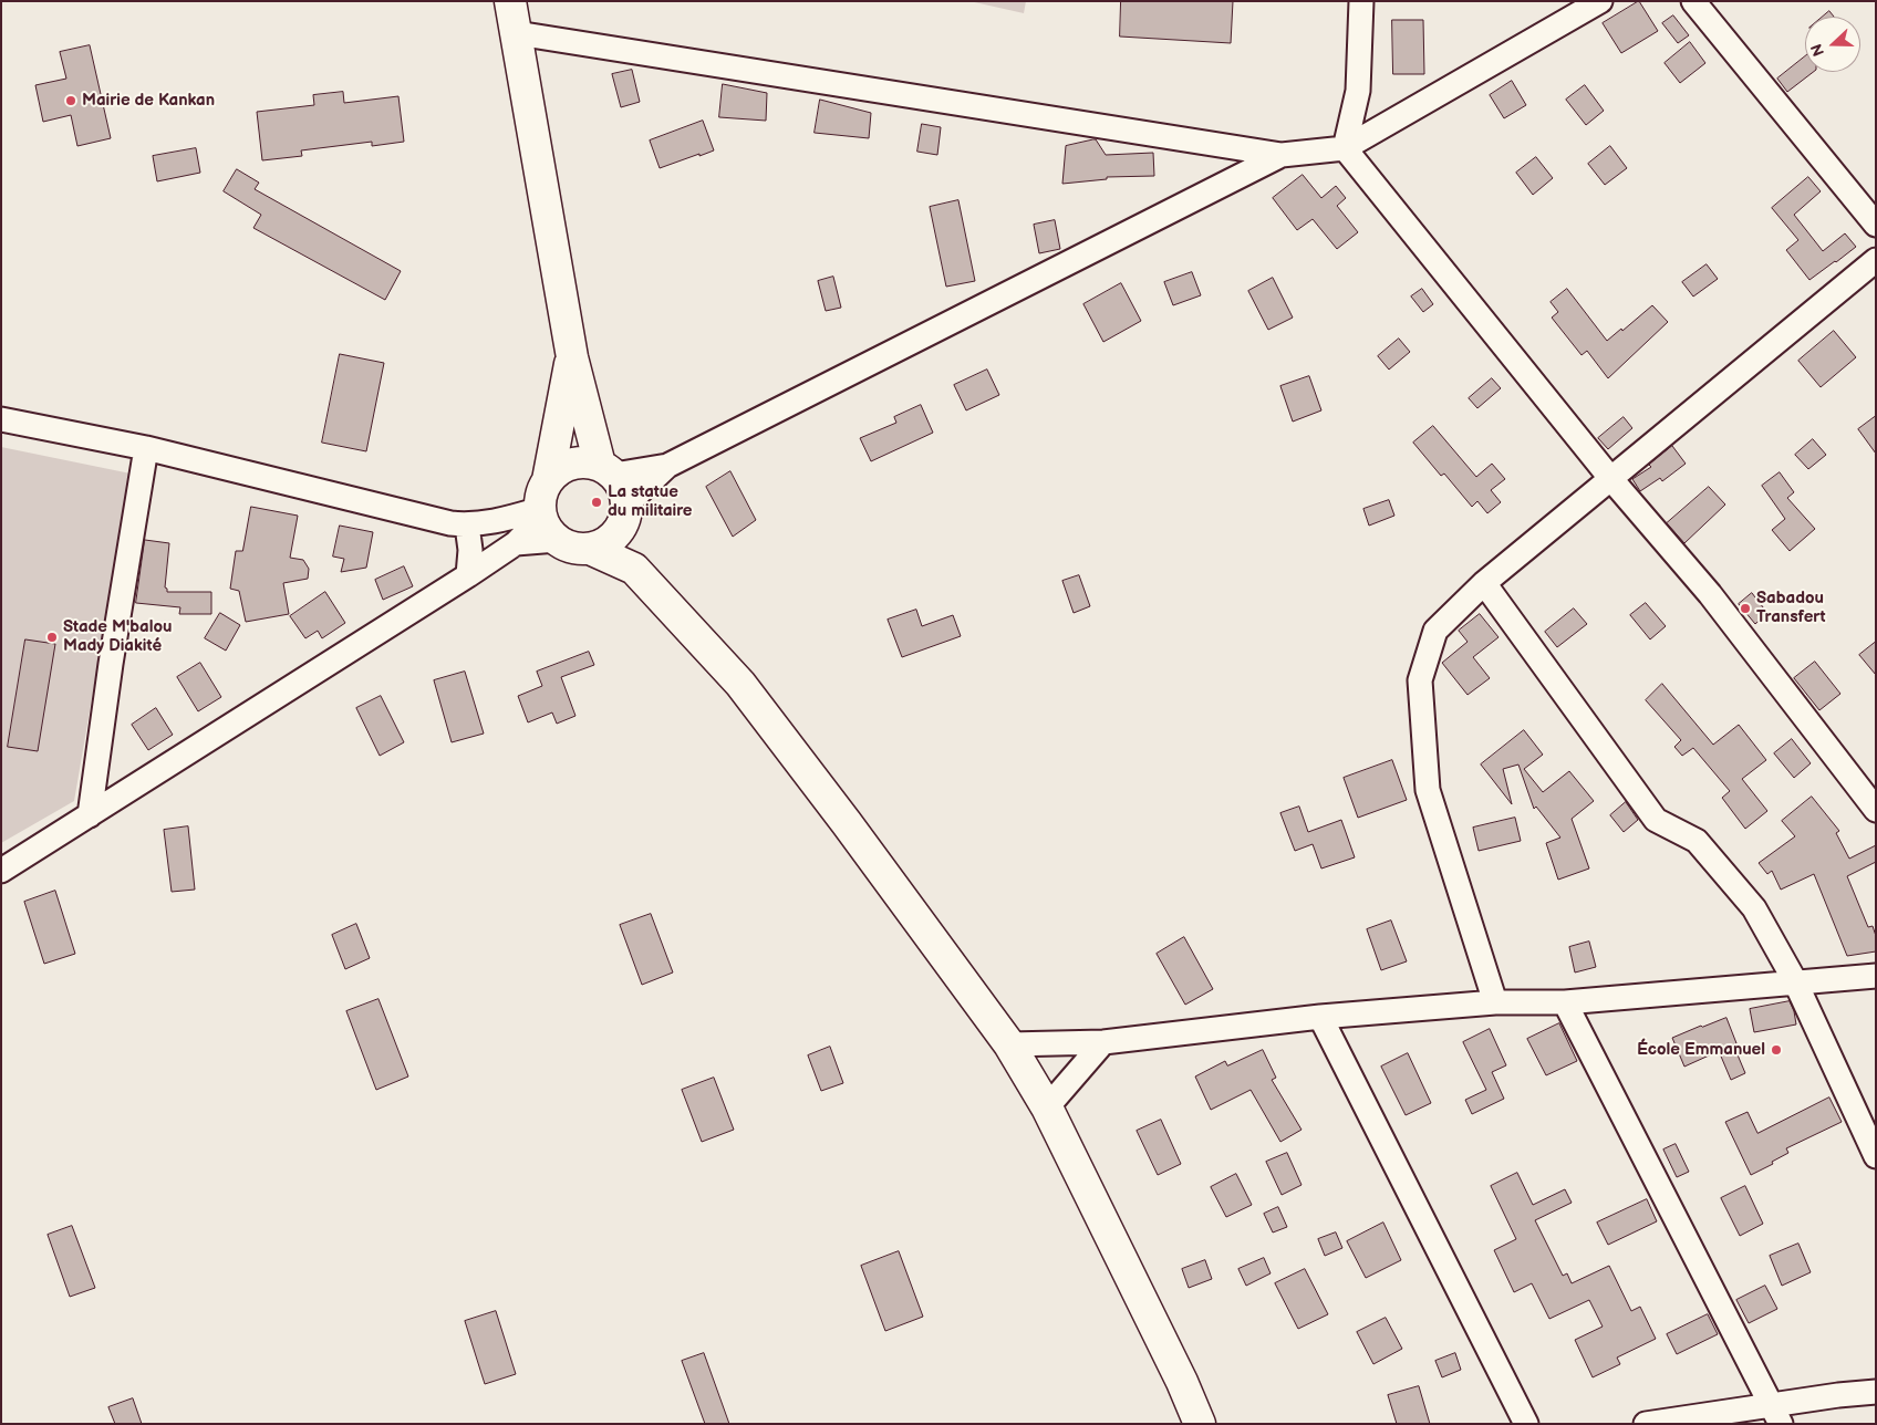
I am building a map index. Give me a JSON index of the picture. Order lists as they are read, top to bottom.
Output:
{
  "places": [
    "Mairie de Kankan",
    "La statue du militaire",
    "Sabadou Transfert",
    "Stade M'balou Mady Diakité",
    "École Emmanuel"
  ],
  "north": "left"
}
